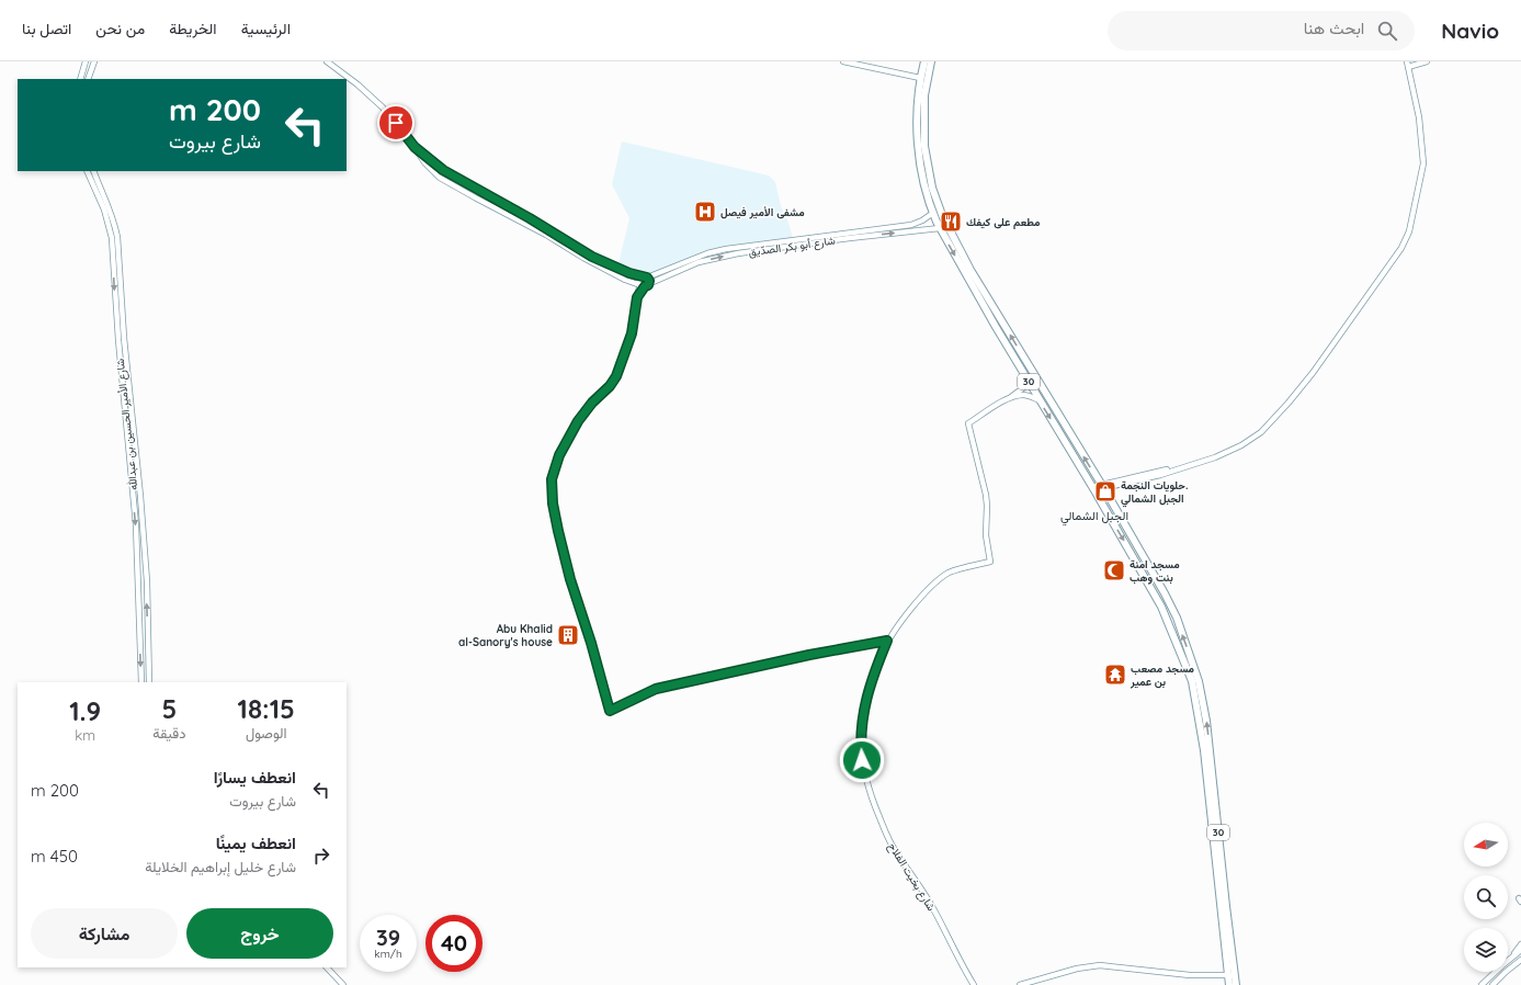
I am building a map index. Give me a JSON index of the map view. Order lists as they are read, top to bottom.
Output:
{
  "streets": {
    "main road": ["30"],
    "street": ["شارع أبو بكر الصدّيق", "شارع الأمير الحسين بن عبدالله", "شارع بخيت الفلاح"]
  },
  "crossings": [
    ["شارع أبو بكر الصدّيق", "30"]
  ],
  "districts": ["الجبل الشمالي"],
  "places": {
    "hospital": ["مشفى الأمير فيصل"],
    "restaurant": ["مطعم على كيفك"],
    "shop": ["حلويات النجمة. الجبل الشمالي"],
    "mosque": ["مسجد امنة بنت وهب"],
    "building": ["Abu Khalid al-Sanory's house"],
    "temple": ["مسجد مصعب بن عمير"]
  },
  "north": "left",
  "page": {
    "header": "Navio",
    "search": "ابحث هنا",
    "nav": [
      "الرئيسية",
      "الخريطة",
      "من نحن",
      "اتصل بنا"
    ],
    "turn": ["200 m", "شارع بيروت"],
    "eta": [
      "18:15",
      "الوصول",
      "5",
      "دقيقة",
      "1.9",
      "km"
    ],
    "list": [
      {
        "name": "انعطف يسارًا",
        "note": "شارع بيروت",
        "value": "200 m"
      },
      {
        "name": "انعطف يمينًا",
        "note": "شارع خليل إبراهيم الخلايلة",
        "value": "450 m"
      }
    ],
    "buttons": ["خروج", "مشاركة"],
    "speed": "39 km/h",
    "limit": "40"
  }
}
